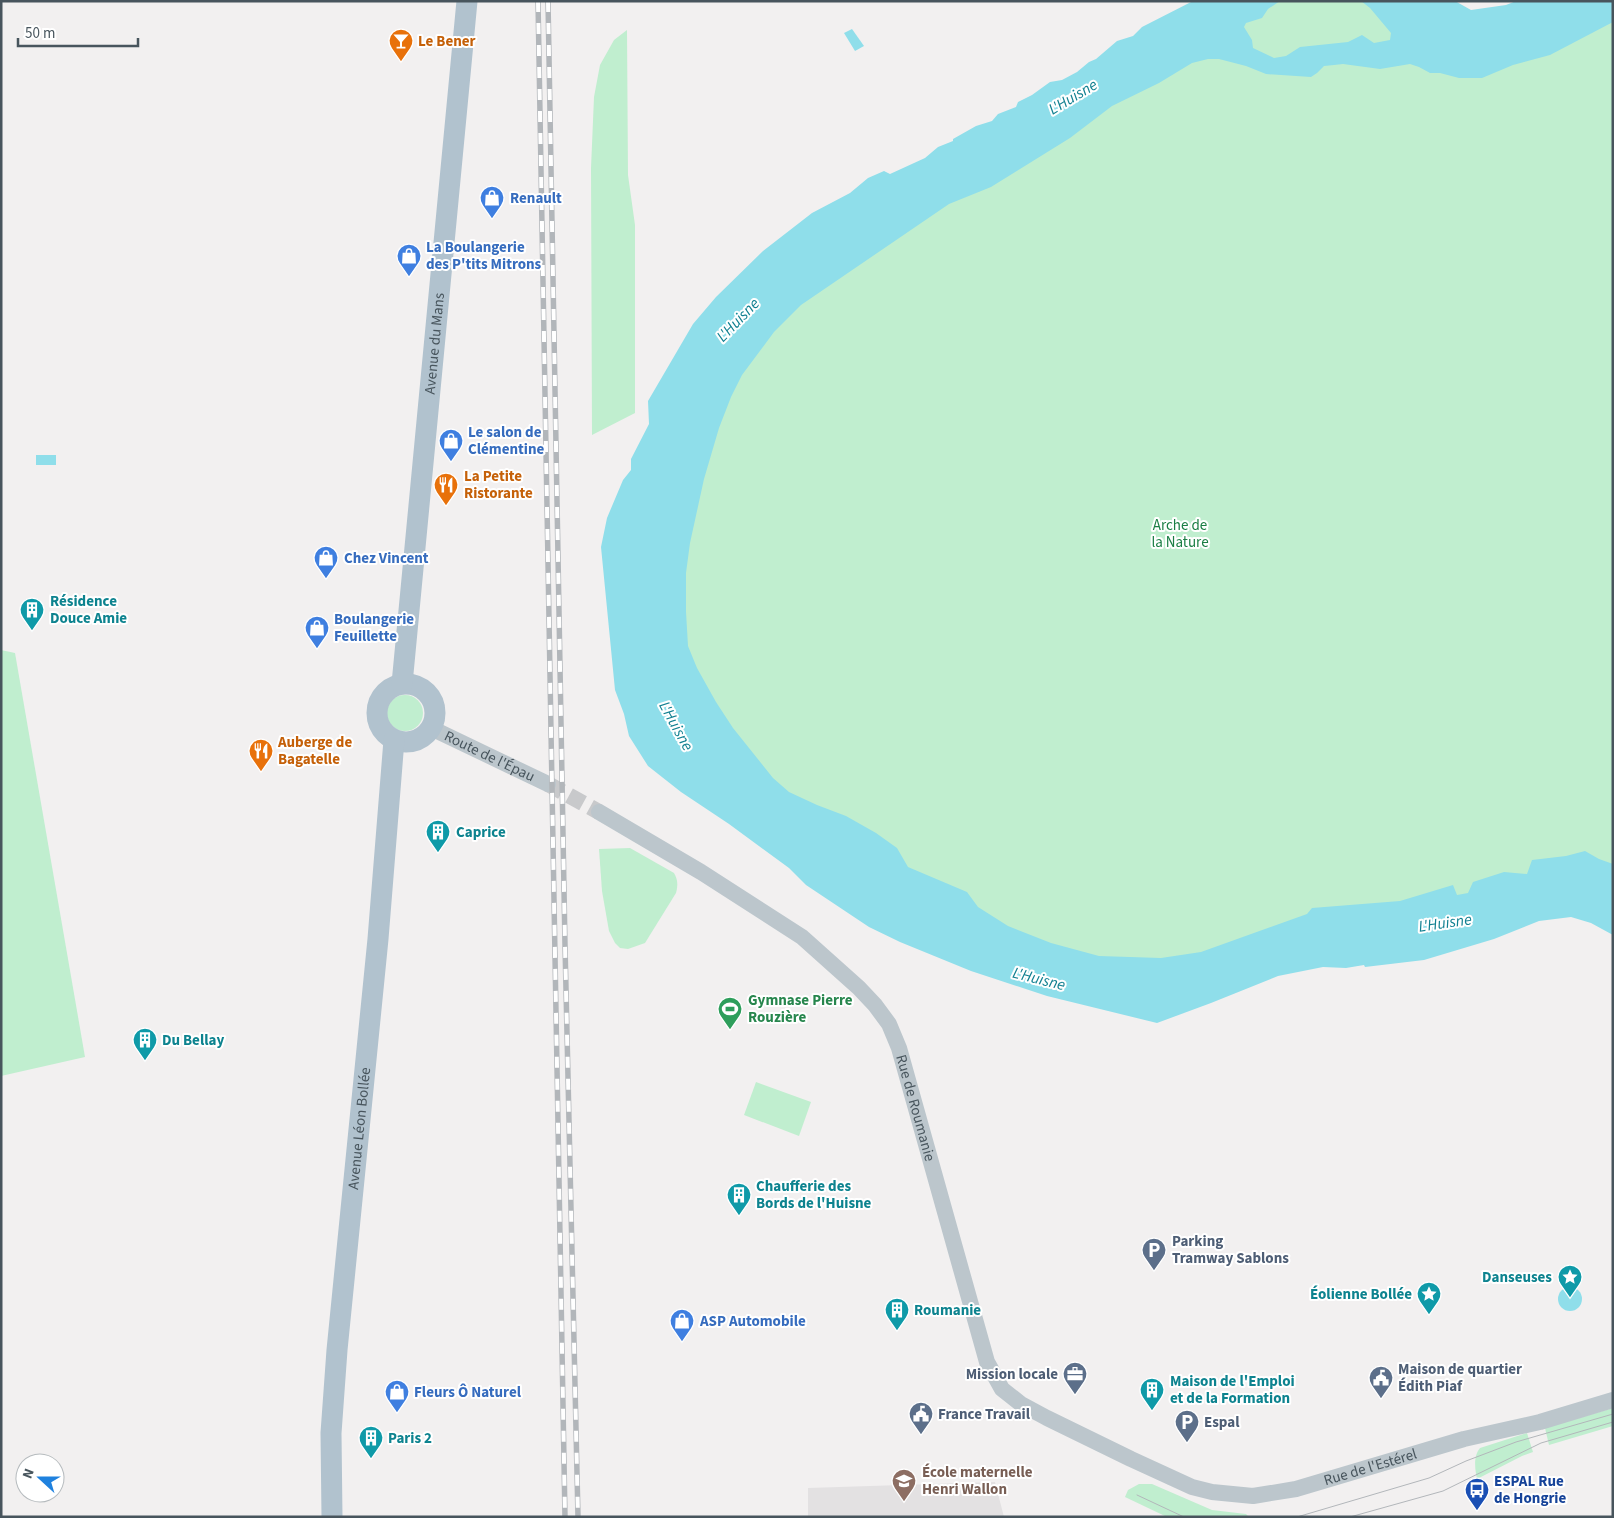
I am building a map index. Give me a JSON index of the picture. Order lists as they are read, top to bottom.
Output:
{
  "streets": {
    "main road": ["Avenue du Mans", "Avenue Léon Bollée"],
    "street": ["Route de l'Épau", "Rue de Roumanie", "Rue de l'Estérel"]
  },
  "crossings": [
    ["Avenue du Mans", "Route de l'Épau"],
    ["Avenue du Mans", "Avenue Léon Bollée"],
    ["Route de l'Épau", "Avenue Léon Bollée"],
    ["Rue de Roumanie", "Rue de l'Estérel"]
  ],
  "water": ["L'Huisne"],
  "parks": ["Arche de la Nature"],
  "places": {
    "bar": ["Le Bener"],
    "shop": [
      "Renault",
      "La Boulangerie des P'tits Mitrons",
      "Le salon de Clémentine",
      "Chez Vincent",
      "Boulangerie Feuillette",
      "ASP Automobile",
      "Fleurs Ô Naturel"
    ],
    "restaurant": ["La Petite Ristorante", "Auberge de Bagatelle"],
    "building": [
      "Résidence Douce Amie",
      "Caprice",
      "Du Bellay",
      "Chaufferie des Bords de l'Huisne",
      "Roumanie",
      "Maison de l'Emploi et de la Formation",
      "Paris 2"
    ],
    "sports": ["Gymnase Pierre Rouzière"],
    "parking": ["Parking Tramway Sablons", "Espal"],
    "place": ["Danseuses", "Éolienne Bollée"],
    "office": ["Mission locale"],
    "public building": ["Maison de quartier Édith Piaf", "France Travail"],
    "school or university": ["École maternelle Henri Wallon"],
    "bus stop": ["ESPAL Rue de Hongrie"]
  },
  "scale_bar": "50 m",
  "north": "left"
}
